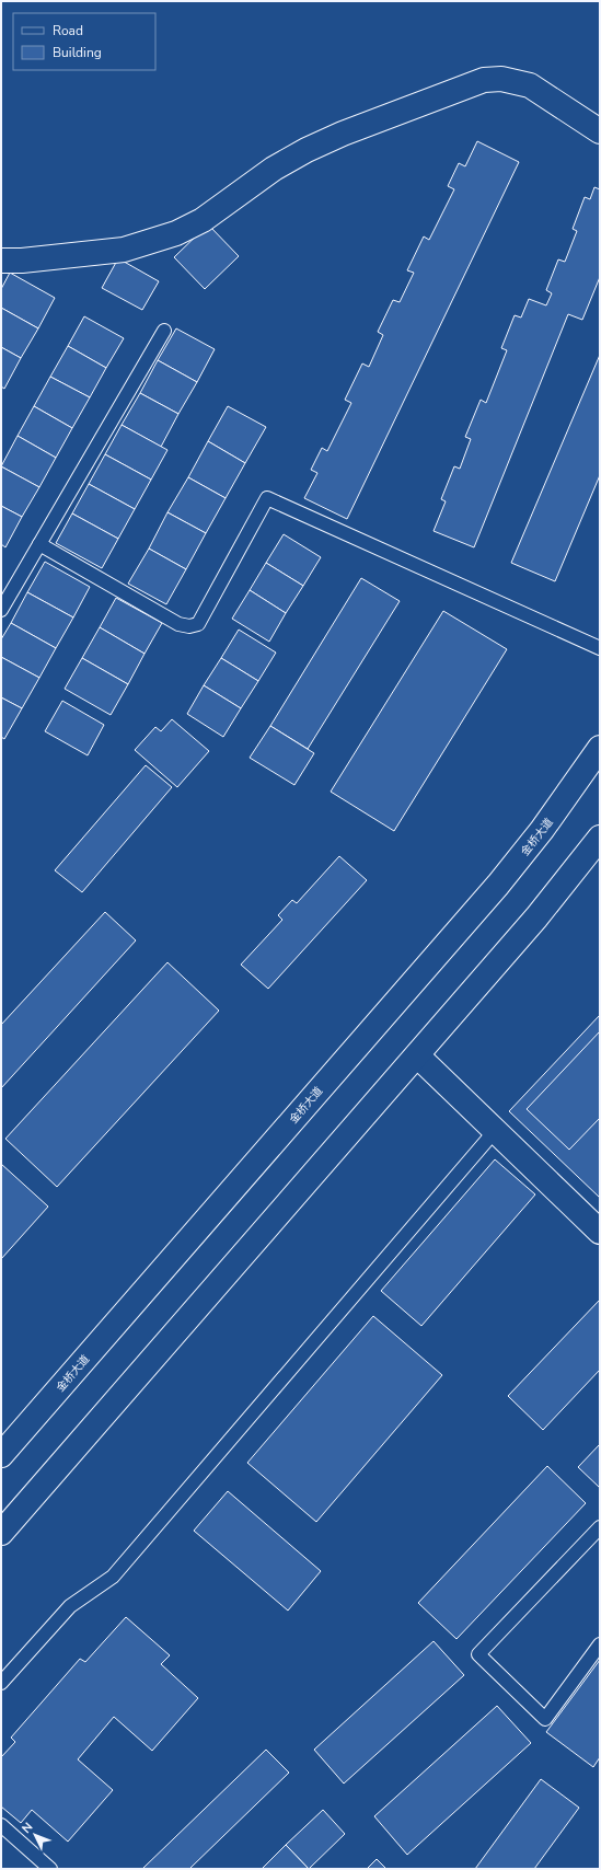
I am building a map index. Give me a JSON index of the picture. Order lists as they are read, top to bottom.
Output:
{
  "streets": {
    "main road": ["金桥大道"]
  },
  "legend": ["Road", "Building"],
  "north": "top left"
}
